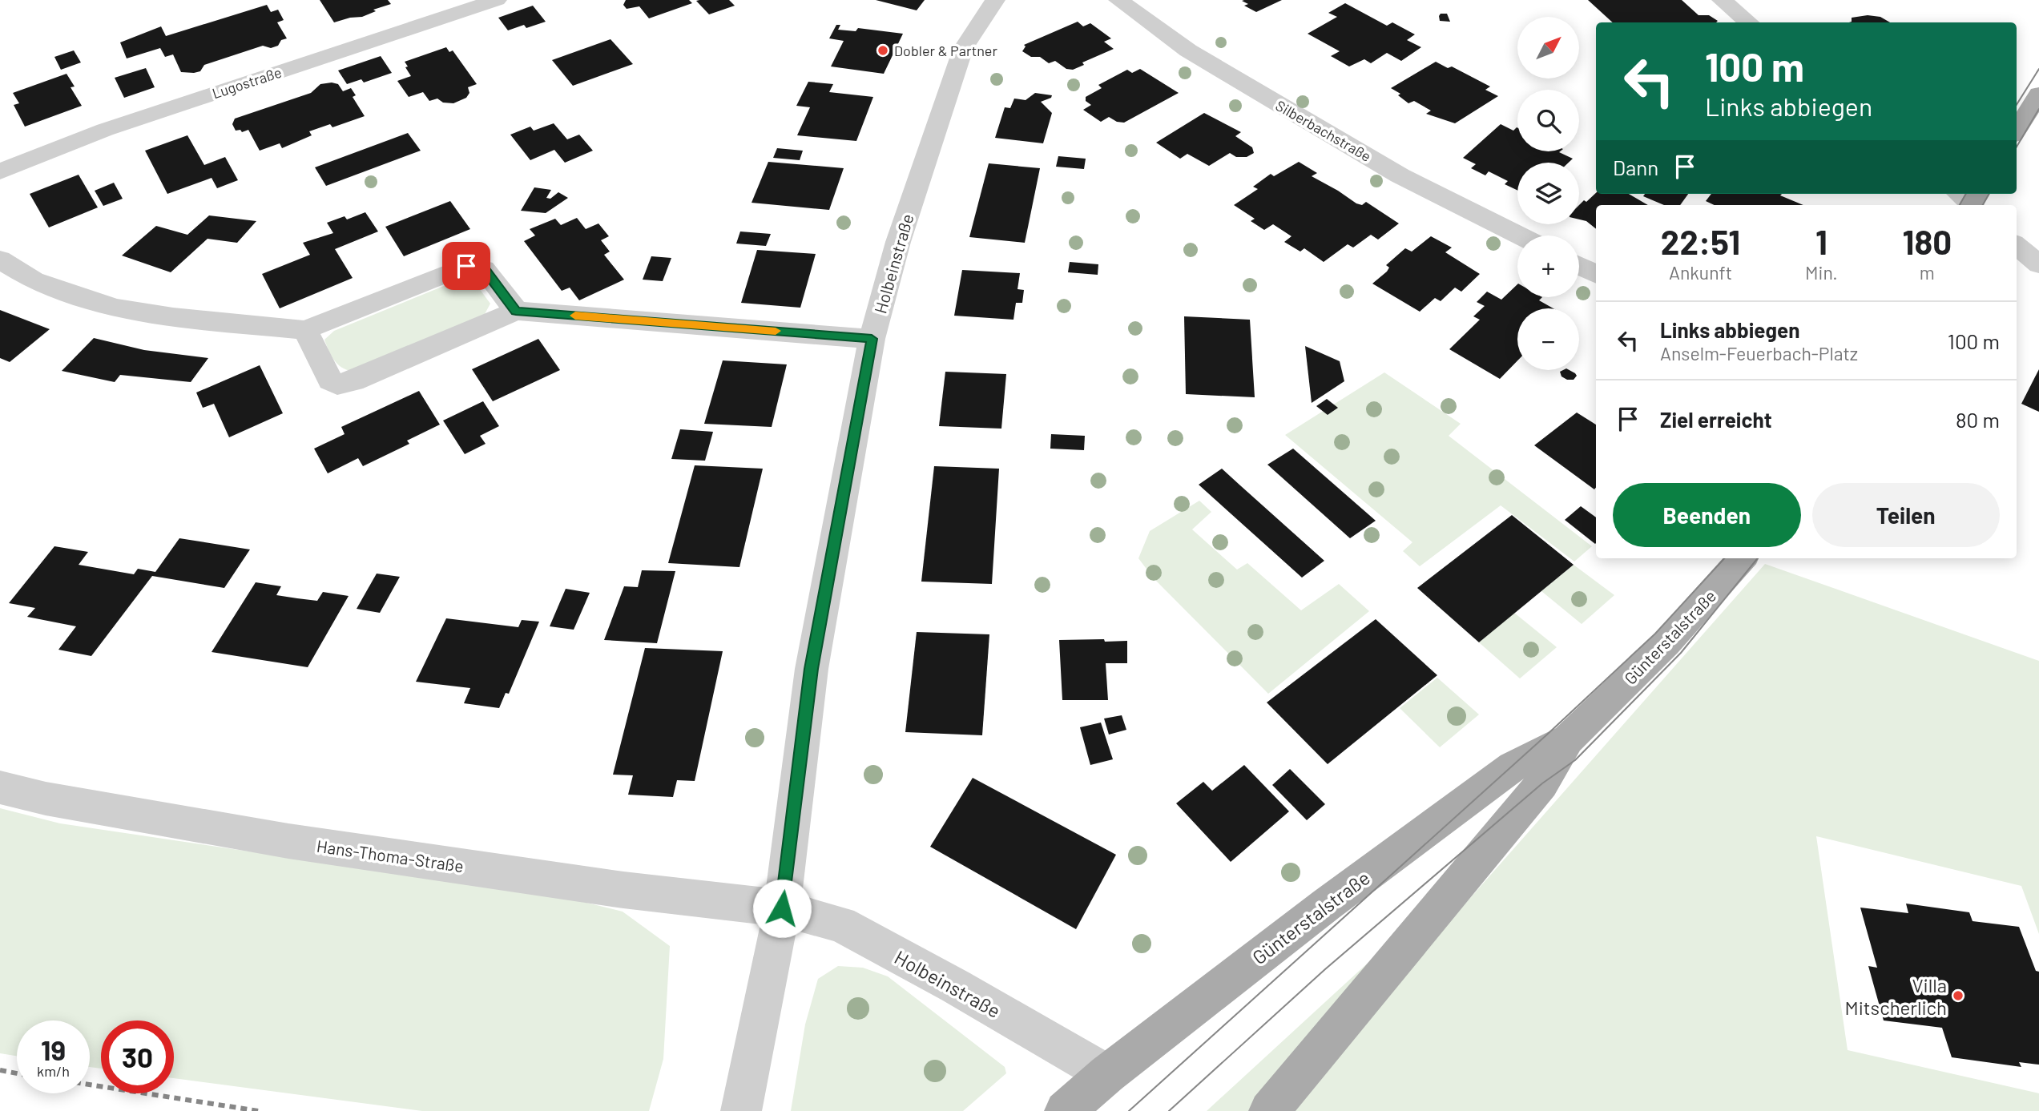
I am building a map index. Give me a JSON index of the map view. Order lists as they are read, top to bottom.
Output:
{
  "streets": {
    "main road": ["Günterstalstraße"],
    "street": [
      "Lugostraße",
      "Silberbachstraße",
      "Holbeinstraße",
      "Hans-Thoma-Straße"
    ]
  },
  "crossings": [
    ["Holbeinstraße", "Günterstalstraße"],
    ["Holbeinstraße", "Hans-Thoma-Straße"]
  ],
  "places": ["Dobler & Partner", "Villa Mitscherlich"],
  "north": "top right",
  "page": {
    "map_buttons": ["+", "−"],
    "turn": ["100 m", "Links abbiegen"],
    "then": "Dann",
    "eta": [
      "22:51",
      "Ankunft",
      "1",
      "Min.",
      "180",
      "m"
    ],
    "list": [
      {
        "name": "Links abbiegen",
        "note": "Anselm-Feuerbach-Platz",
        "value": "100 m"
      },
      {
        "name": "Ziel erreicht",
        "value": "80 m"
      }
    ],
    "buttons": ["Beenden", "Teilen"],
    "speed": "19 km/h",
    "limit": "30"
  }
}
